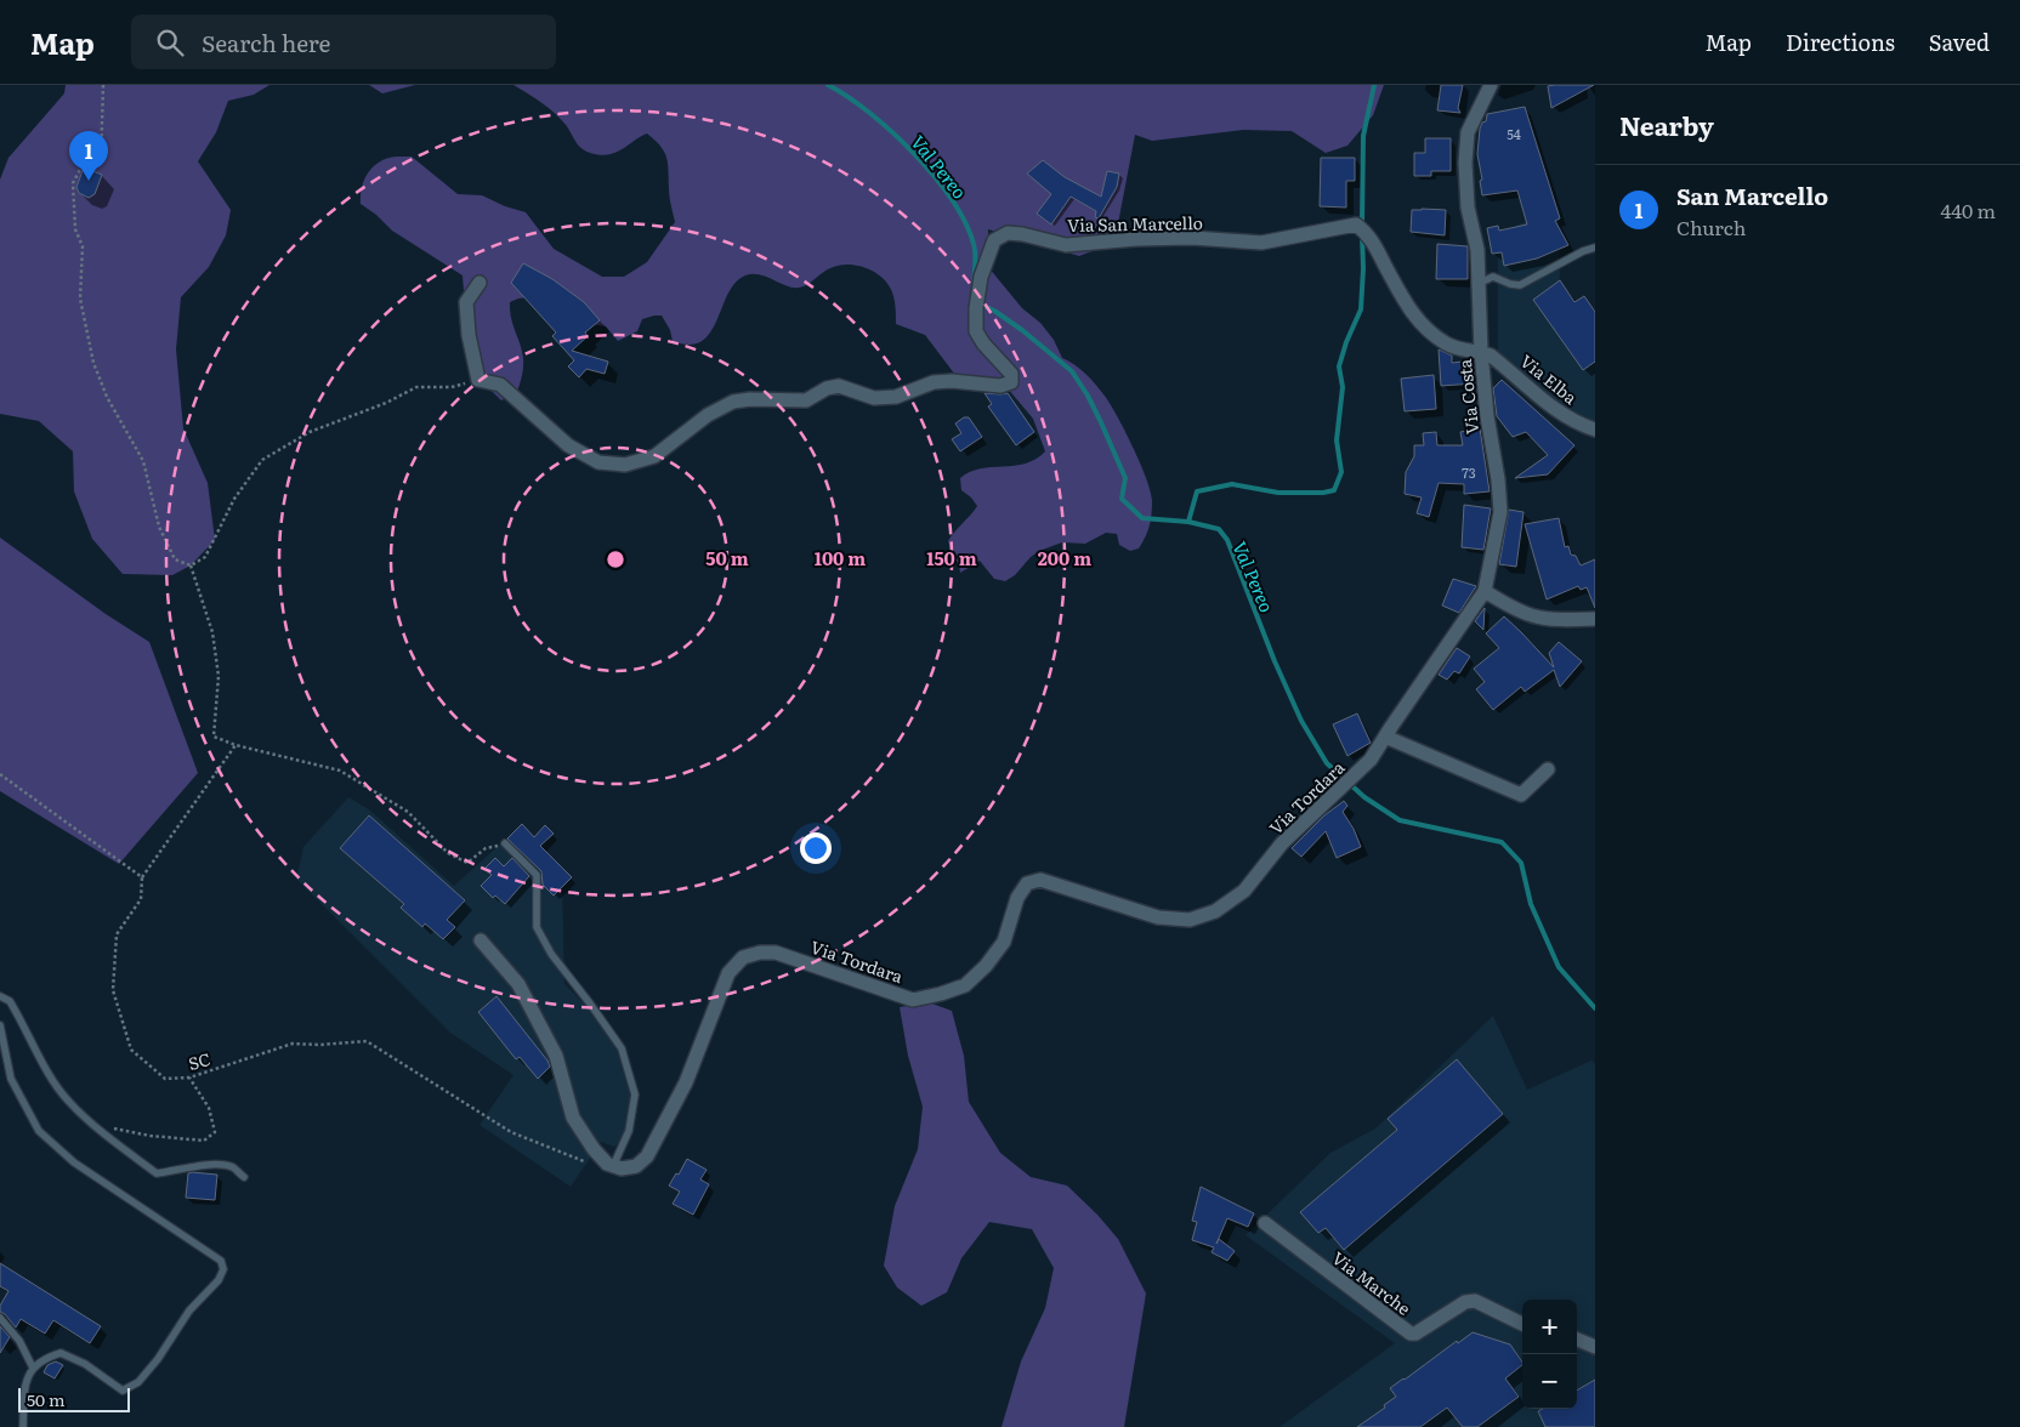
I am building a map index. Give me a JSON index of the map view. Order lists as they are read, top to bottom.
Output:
{
  "streets": {
    "street": [
      "Via San Marcello",
      "Via Elba",
      "Via Costa",
      "Via Tordara",
      "Via Marche"
    ],
    "path": ["SC"]
  },
  "crossings": [
    ["Via San Marcello", "Via Elba"],
    ["Via San Marcello", "Via Costa"],
    ["Via Elba", "Via Costa"],
    ["Via Costa", "Via Tordara"],
    ["Via Tordara", "SC"]
  ],
  "water": ["Val Pereo"],
  "house_numbers": ["54", "73"],
  "scale_bar": "50 m",
  "page": {
    "header": "Map",
    "search": "Search here",
    "nav": ["Map", "Directions", "Saved"],
    "heading": "Nearby",
    "pins": "1",
    "list": [
      {
        "mark": "1",
        "name": "San Marcello",
        "note": "Church",
        "value": "440 m"
      }
    ],
    "map_buttons": ["+", "−"],
    "scale": "50 m"
  },
  "rings": [
    "50 m",
    "100 m",
    "150 m",
    "200 m"
  ]
}
